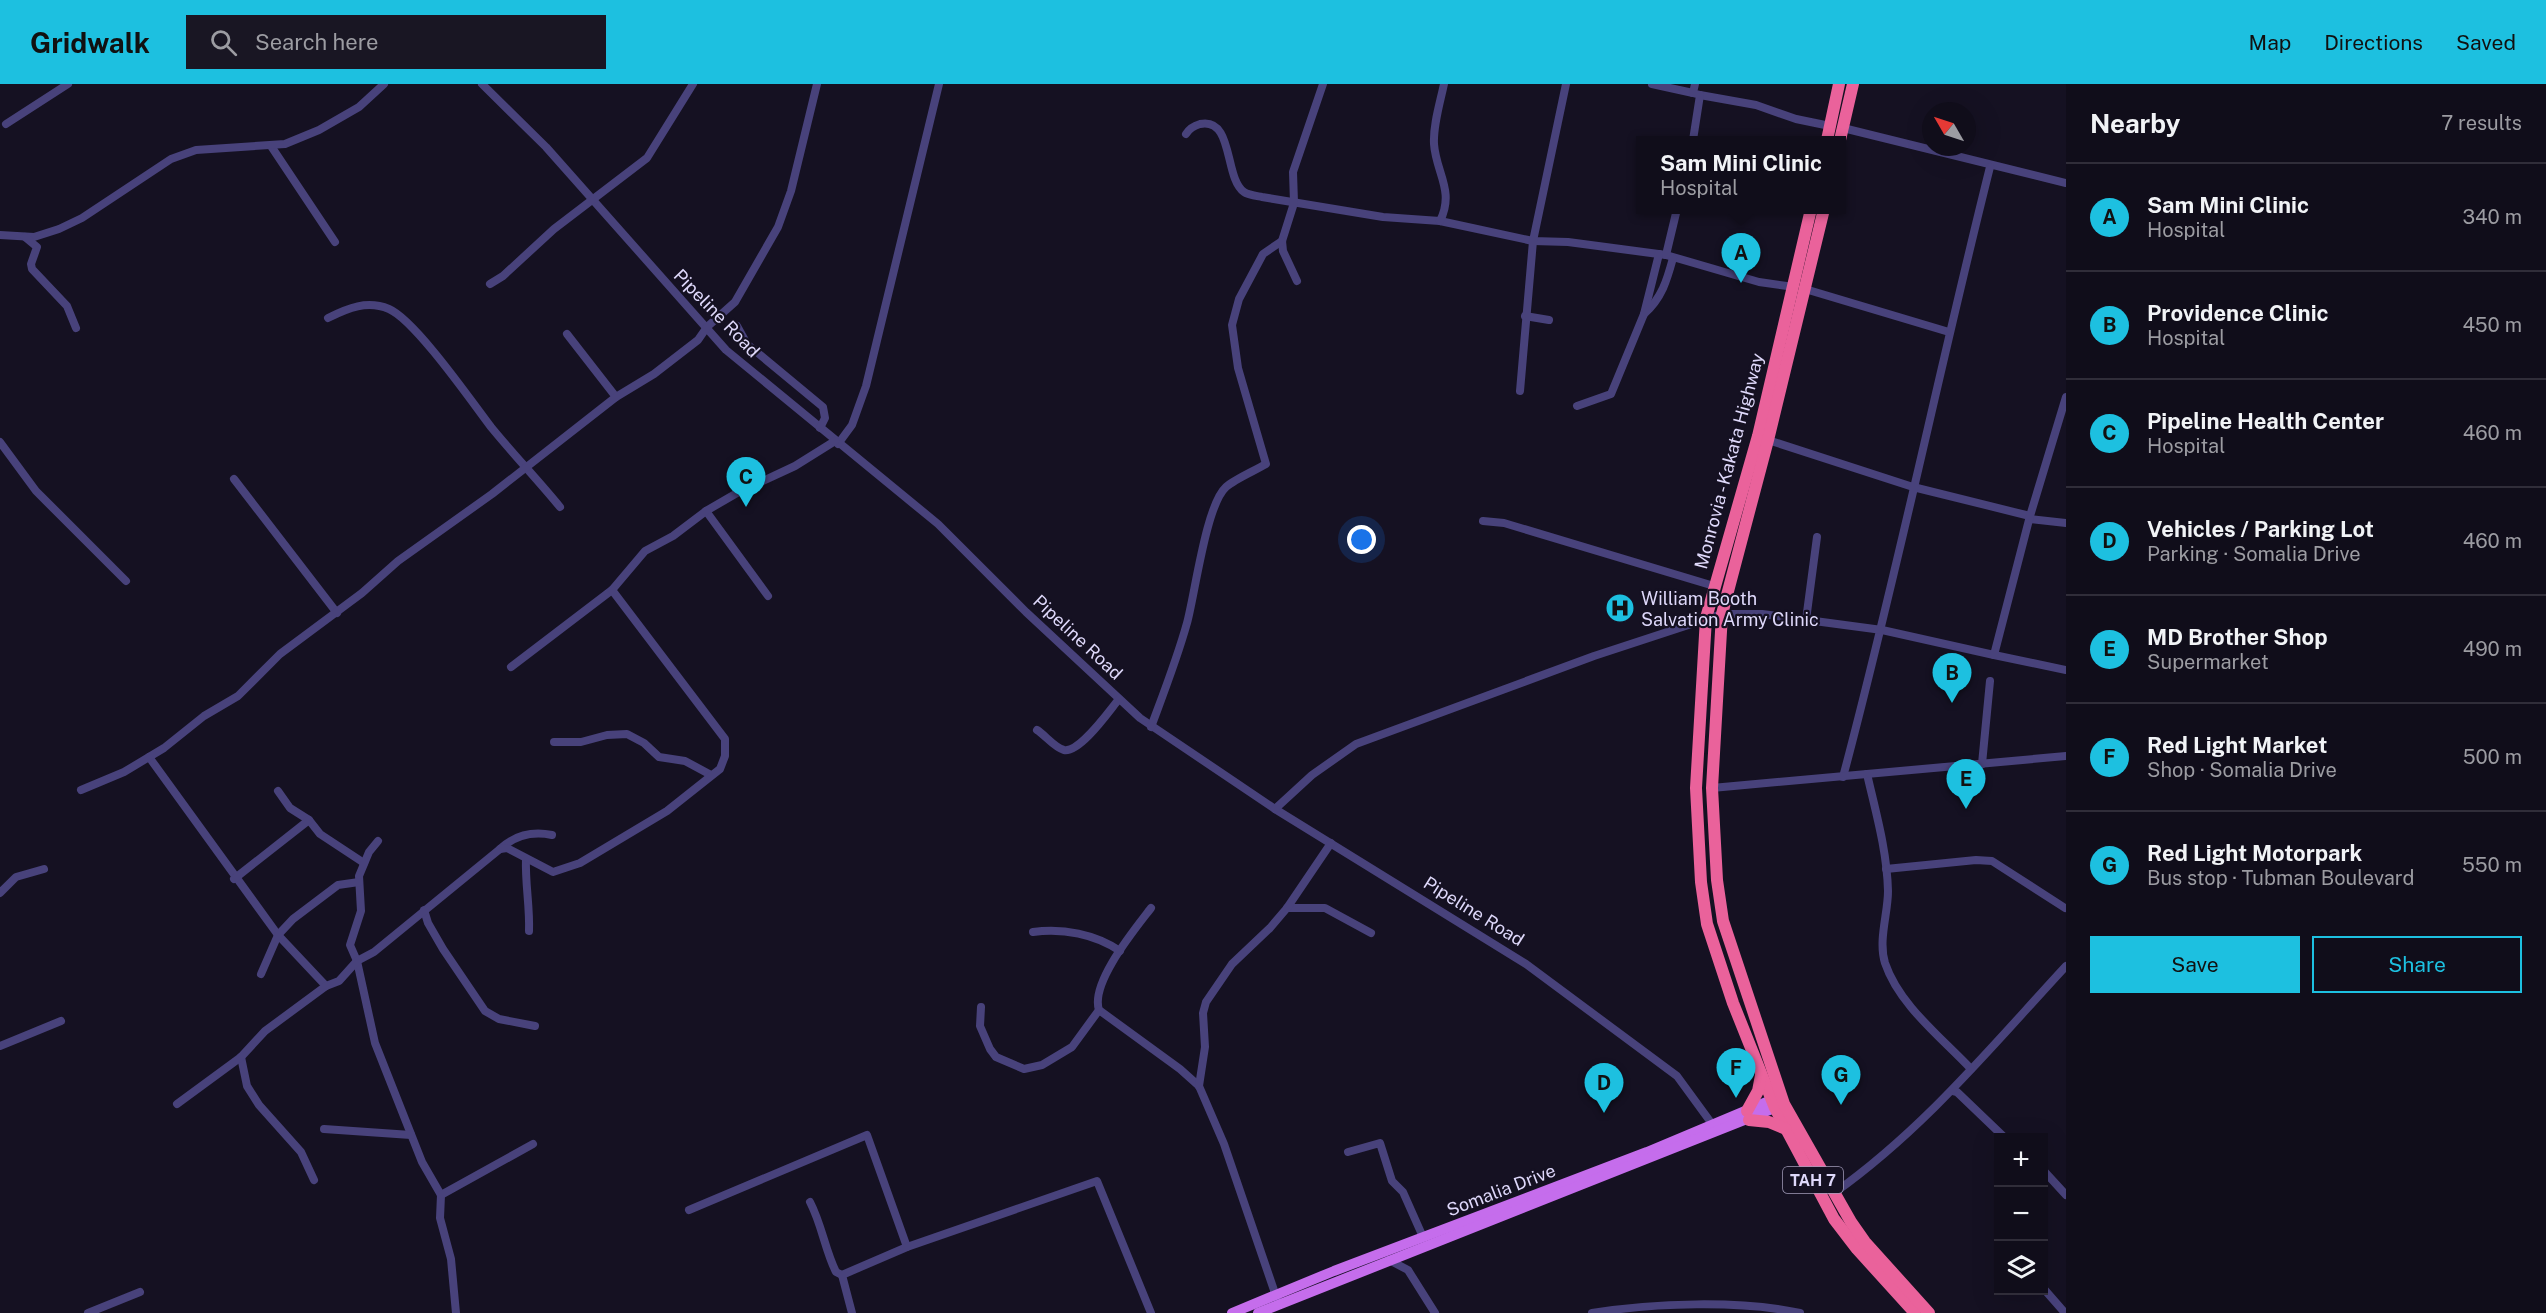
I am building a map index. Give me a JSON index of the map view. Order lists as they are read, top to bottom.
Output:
{
  "streets": {
    "highway": ["Monrovia - Kakata Highway", "TAH 7"],
    "main road": ["Somalia Drive"],
    "street": ["Pipeline Road"]
  },
  "crossings": [
    ["Pipeline Road", "Somalia Drive"],
    ["Monrovia - Kakata Highway", "TAH 7"],
    ["Monrovia - Kakata Highway", "Somalia Drive"],
    ["TAH 7", "Somalia Drive"]
  ],
  "places": {
    "hospital": ["William Booth Salvation Army Clinic"]
  },
  "north": "top left",
  "page": {
    "header": "Gridwalk",
    "search": "Search here",
    "nav": ["Map", "Directions", "Saved"],
    "heading": ["Nearby", "7 results"],
    "popup": ["Sam Mini Clinic", "Hospital"],
    "list": [
      {
        "mark": "A",
        "name": "Sam Mini Clinic",
        "note": "Hospital",
        "value": "340 m"
      },
      {
        "mark": "B",
        "name": "Providence Clinic",
        "note": "Hospital",
        "value": "450 m"
      },
      {
        "mark": "C",
        "name": "Pipeline Health Center",
        "note": "Hospital",
        "value": "460 m"
      },
      {
        "mark": "D",
        "name": "Vehicles / Parking Lot",
        "note": "Parking · Somalia Drive",
        "value": "460 m"
      },
      {
        "mark": "E",
        "name": "MD Brother Shop",
        "note": "Supermarket",
        "value": "490 m"
      },
      {
        "mark": "F",
        "name": "Red Light Market",
        "note": "Shop · Somalia Drive",
        "value": "500 m"
      },
      {
        "mark": "G",
        "name": "Red Light Motorpark",
        "note": "Bus stop · Tubman Boulevard",
        "value": "550 m"
      }
    ],
    "pins": [
      "A",
      "C",
      "B",
      "E",
      "F",
      "G",
      "D"
    ],
    "buttons": ["Save", "Share"],
    "map_buttons": ["+", "−"]
  }
}
